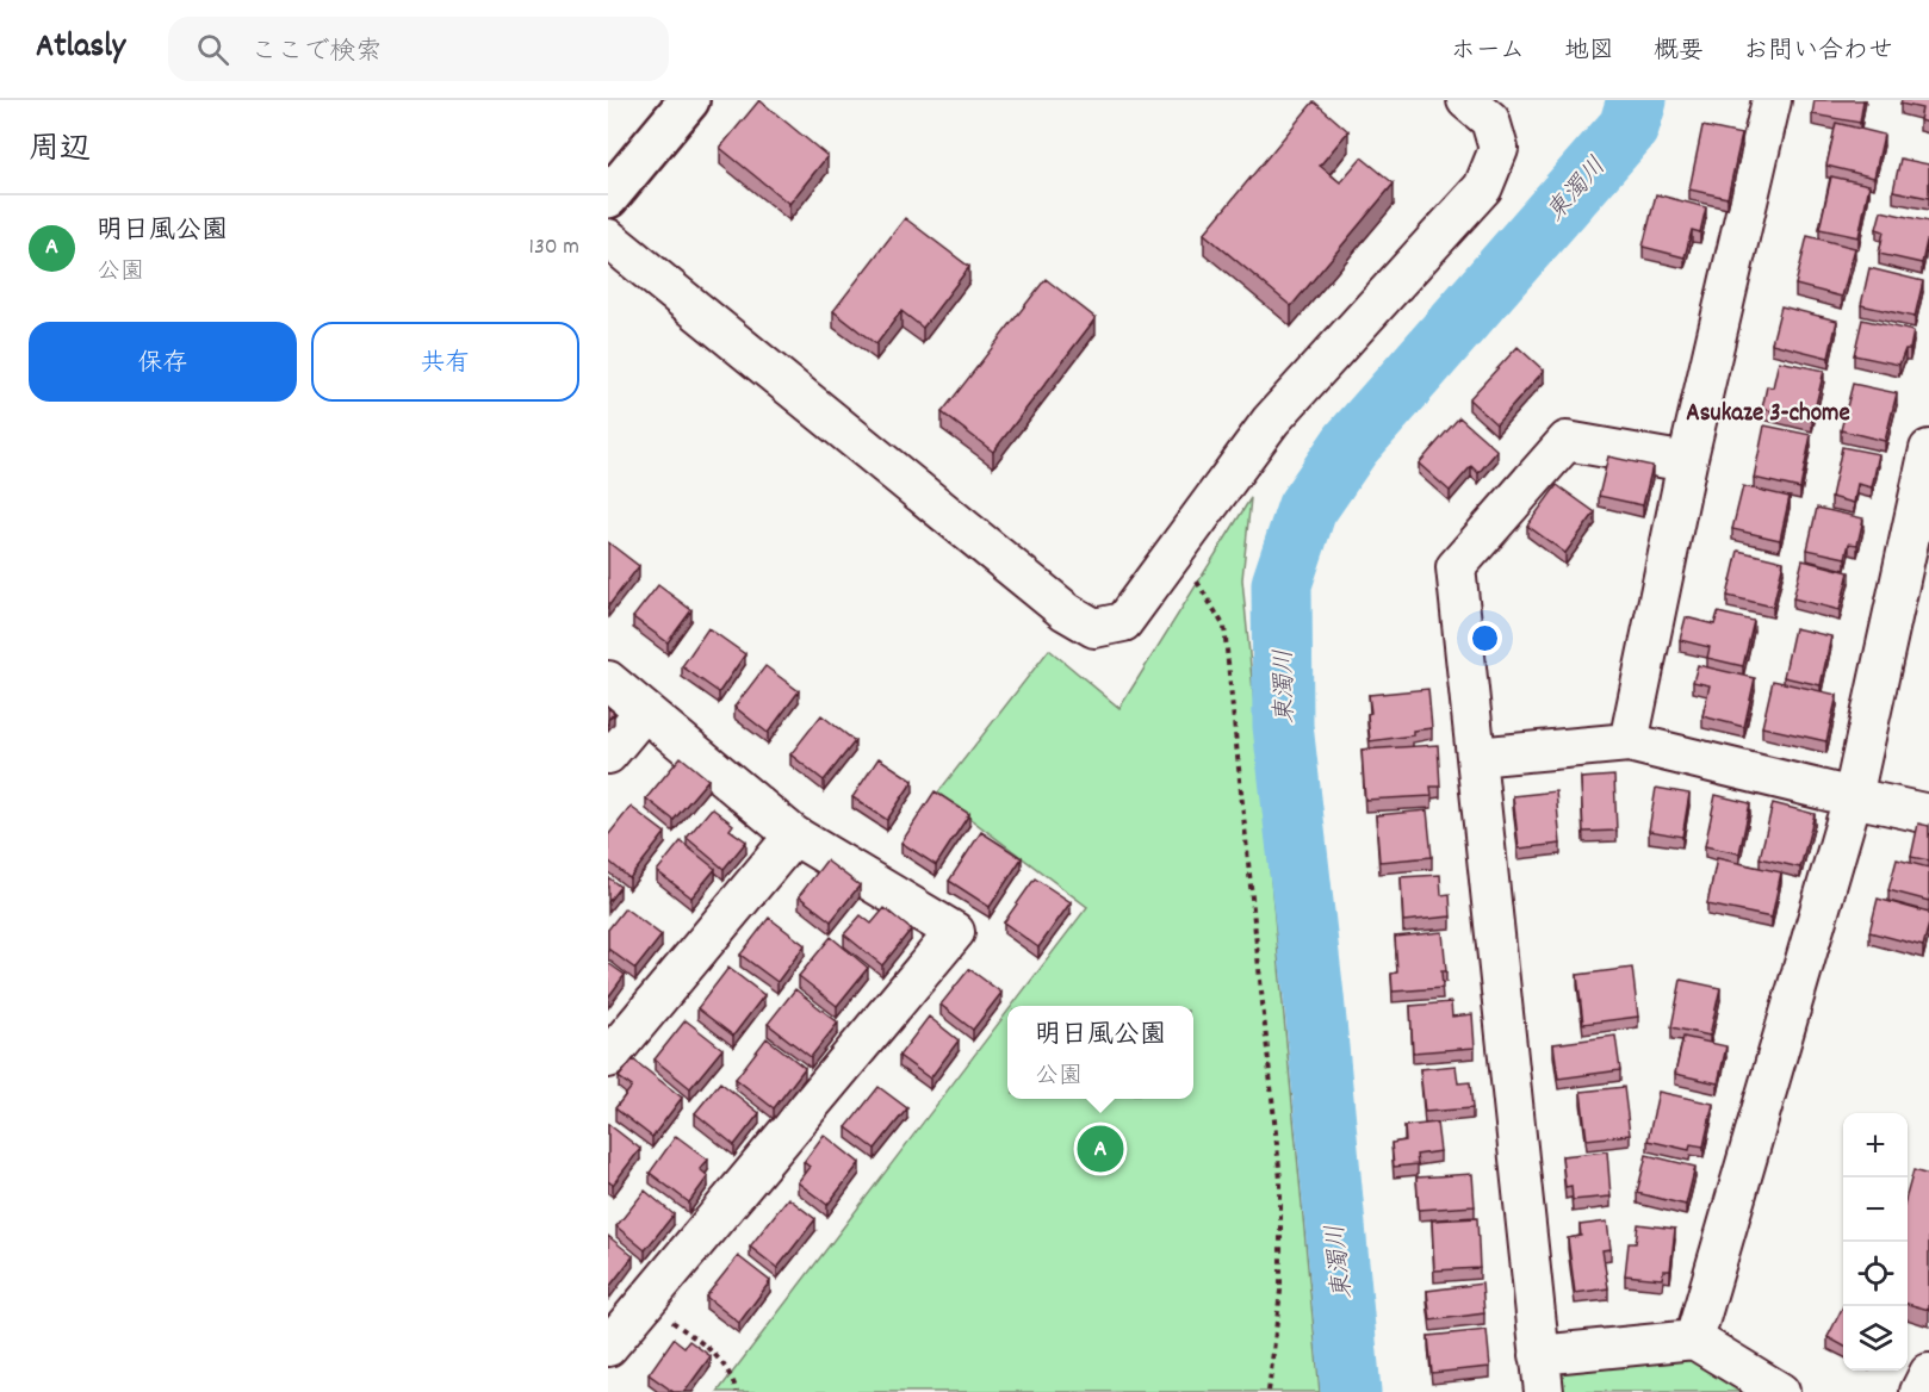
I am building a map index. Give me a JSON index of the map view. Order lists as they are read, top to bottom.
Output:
{
  "districts": ["Asukaze 3-chome"],
  "water": ["東濁川"],
  "page": {
    "header": "Atlasly",
    "search": "ここで検索",
    "nav": [
      "ホーム",
      "地図",
      "概要",
      "お問い合わせ"
    ],
    "heading": "周辺",
    "list": [
      {
        "mark": "A",
        "name": "明日風公園",
        "note": "公園",
        "value": "130 m"
      }
    ],
    "buttons": ["保存", "共有"],
    "popup": ["明日風公園", "公園"],
    "map_buttons": ["+", "−"],
    "pins": "A"
  }
}
